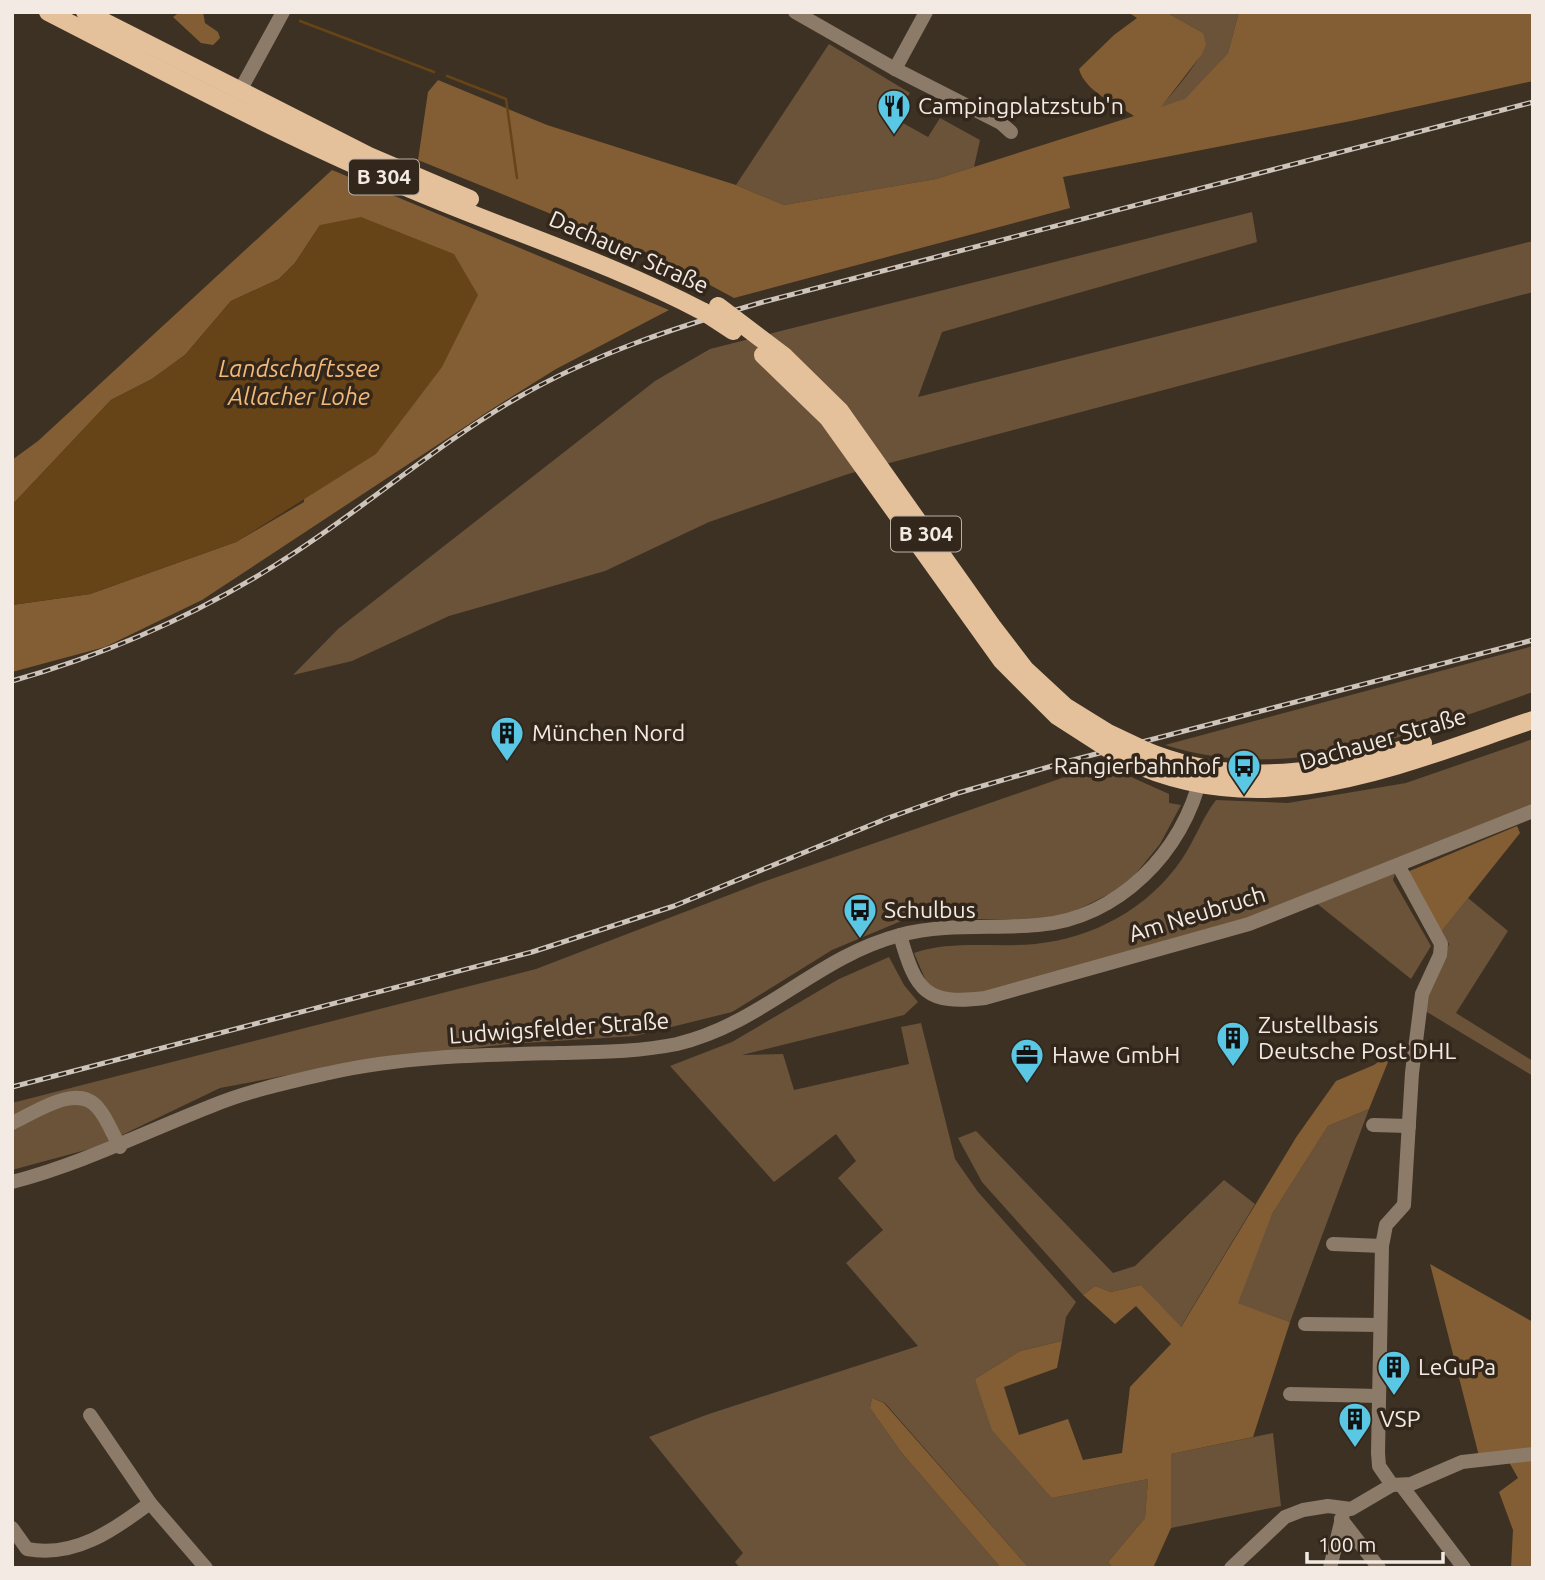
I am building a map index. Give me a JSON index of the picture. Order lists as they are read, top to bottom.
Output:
{
  "streets": {
    "main road": ["B 304", "Dachauer Straße"],
    "street": ["Am Neubruch", "Ludwigsfelder Straße"]
  },
  "crossings": [
    ["Dachauer Straße", "Ludwigsfelder Straße"],
    ["Am Neubruch", "Ludwigsfelder Straße"]
  ],
  "water": ["Landschaftssee Allacher Lohe"],
  "places": {
    "restaurant": ["Campingplatzstub'n"],
    "building": [
      "München Nord",
      "Zustellbasis Deutsche Post DHL",
      "LeGuPa",
      "VSP"
    ],
    "bus stop": ["Rangierbahnhof", "Schulbus"],
    "office": ["Hawe GmbH"]
  },
  "scale_bar": "100 m"
}
